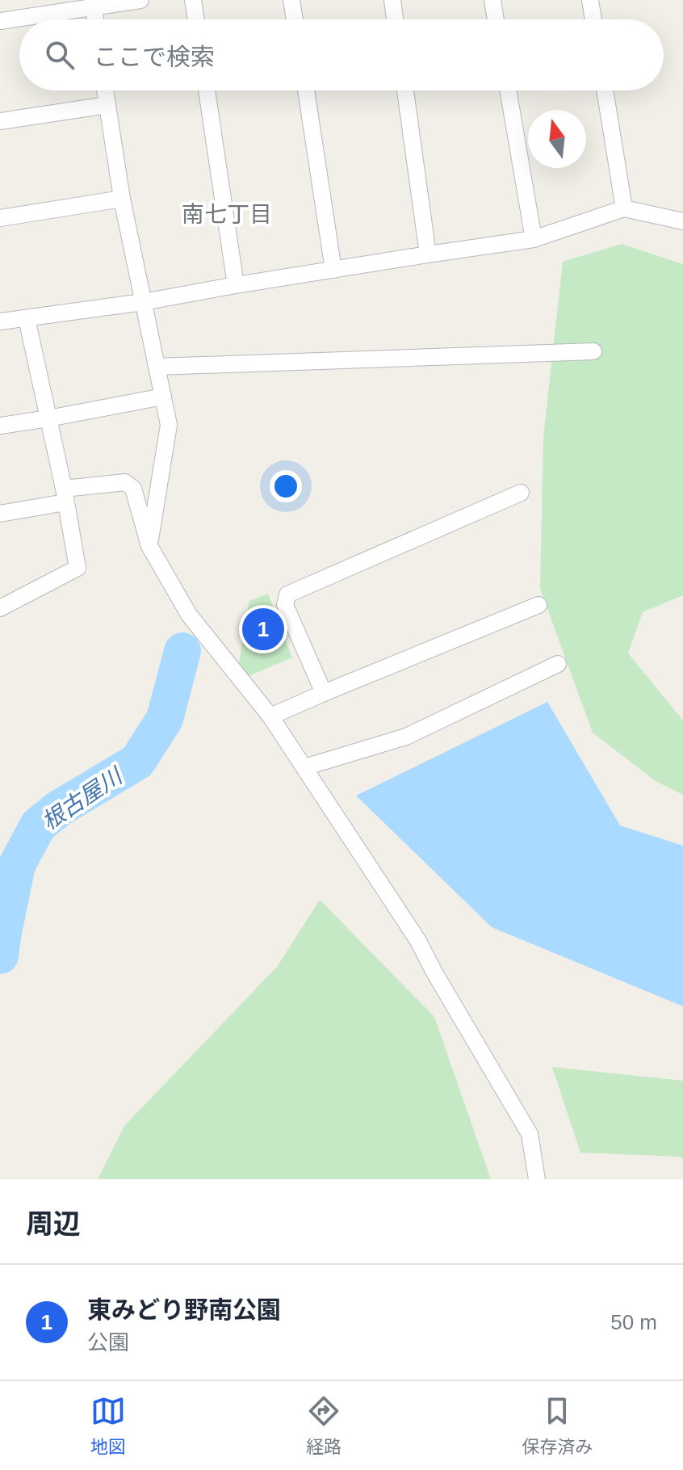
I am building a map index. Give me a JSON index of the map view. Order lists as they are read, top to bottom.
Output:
{
  "districts": ["南七丁目"],
  "water": ["根古屋川"],
  "north": "top",
  "page": {
    "search": "ここで検索",
    "pins": "1",
    "heading": "周辺",
    "list": [
      {
        "mark": "1",
        "name": "東みどり野南公園",
        "note": "公園",
        "value": "50 m"
      }
    ],
    "nav": ["地図", "経路", "保存済み"]
  }
}
